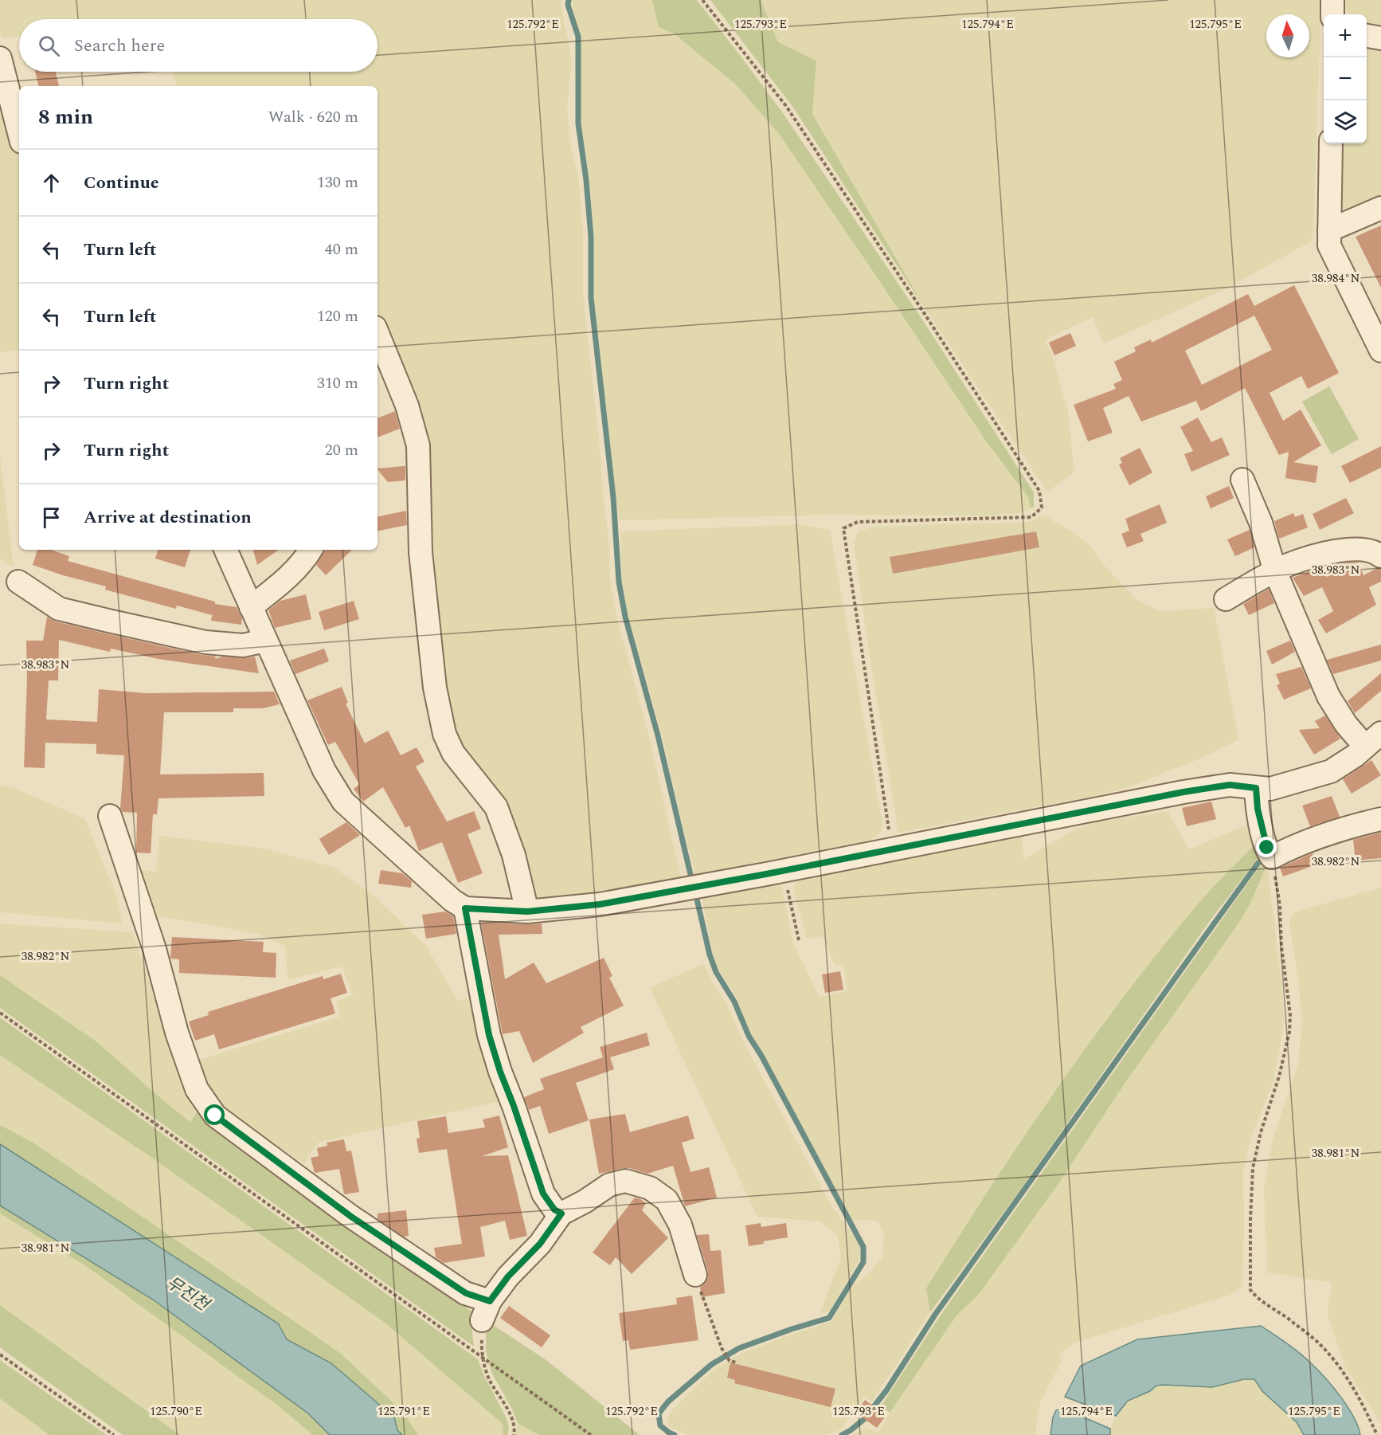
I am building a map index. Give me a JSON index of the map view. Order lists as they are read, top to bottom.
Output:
{
  "water": ["무진천"],
  "north": "top",
  "page": {
    "map_buttons": ["+", "−"],
    "search": "Search here",
    "heading": ["8 min", "Walk · 620 m"],
    "list": [
      ["Continue", "130 m"],
      ["Turn left", "40 m"],
      ["Turn left", "120 m"],
      ["Turn right", "310 m"],
      ["Turn right", "20 m"],
      "Arrive at destination"
    ]
  },
  "coordinates": [
    "125.792°E",
    "125.793°E",
    "125.794°E",
    "125.795°E",
    "38.984°N",
    "38.983°N",
    "38.982°N",
    "38.981°N",
    "125.790°E",
    "125.791°E"
  ]
}
